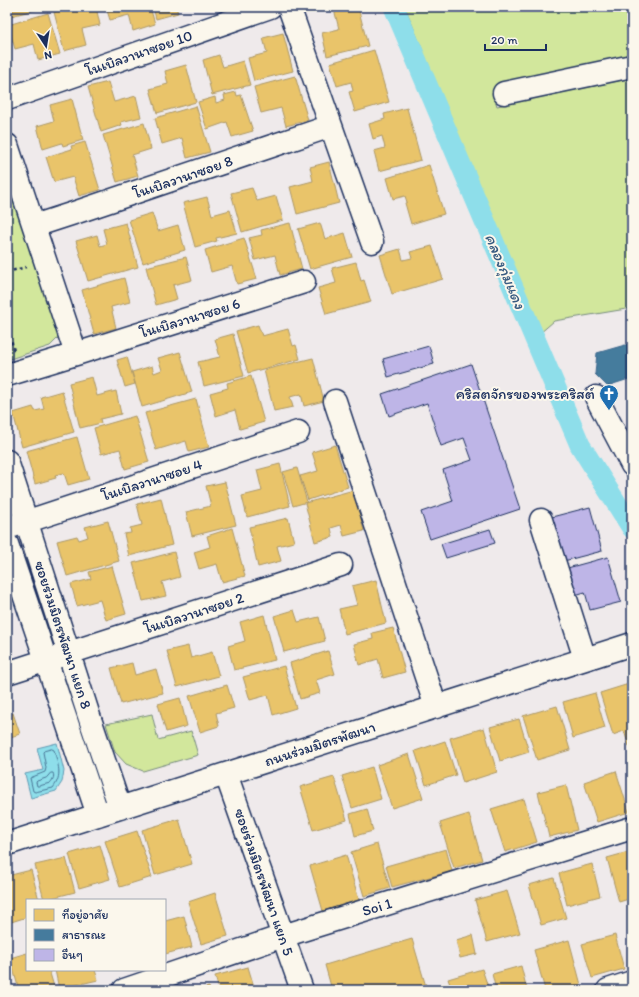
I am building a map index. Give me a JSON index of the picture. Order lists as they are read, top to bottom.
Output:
{
  "streets": {
    "street": [
      "โนเบิลวานาซอย 10",
      "โนเบิลวานาซอย 8",
      "โนเบิลวานาซอย 6",
      "โนเบิลวานาซอย 4",
      "โนเบิลวานาซอย 2",
      "ซอยร่วมมิตรพัฒนา แยก 8",
      "ถนนร่วมมิตรพัฒนา",
      "ซอยร่วมมิตรพัฒนา แยก 5",
      "Soi 1"
    ]
  },
  "crossings": [
    ["โนเบิลวานาซอย 4", "ซอยร่วมมิตรพัฒนา แยก 8"],
    ["โนเบิลวานาซอย 2", "ซอยร่วมมิตรพัฒนา แยก 8"],
    ["ซอยร่วมมิตรพัฒนา แยก 8", "ถนนร่วมมิตรพัฒนา"],
    ["ถนนร่วมมิตรพัฒนา", "ซอยร่วมมิตรพัฒนา แยก 5"],
    ["ซอยร่วมมิตรพัฒนา แยก 5", "Soi 1"]
  ],
  "water": ["คลองกุ่มแดง"],
  "places": {
    "church": ["คริสตจักรของพระคริสต์"]
  },
  "legend": ["ที่อยู่อาศัย", "สาธารณะ", "อื่นๆ"],
  "scale_bar": "20 m",
  "north": "bottom"
}
